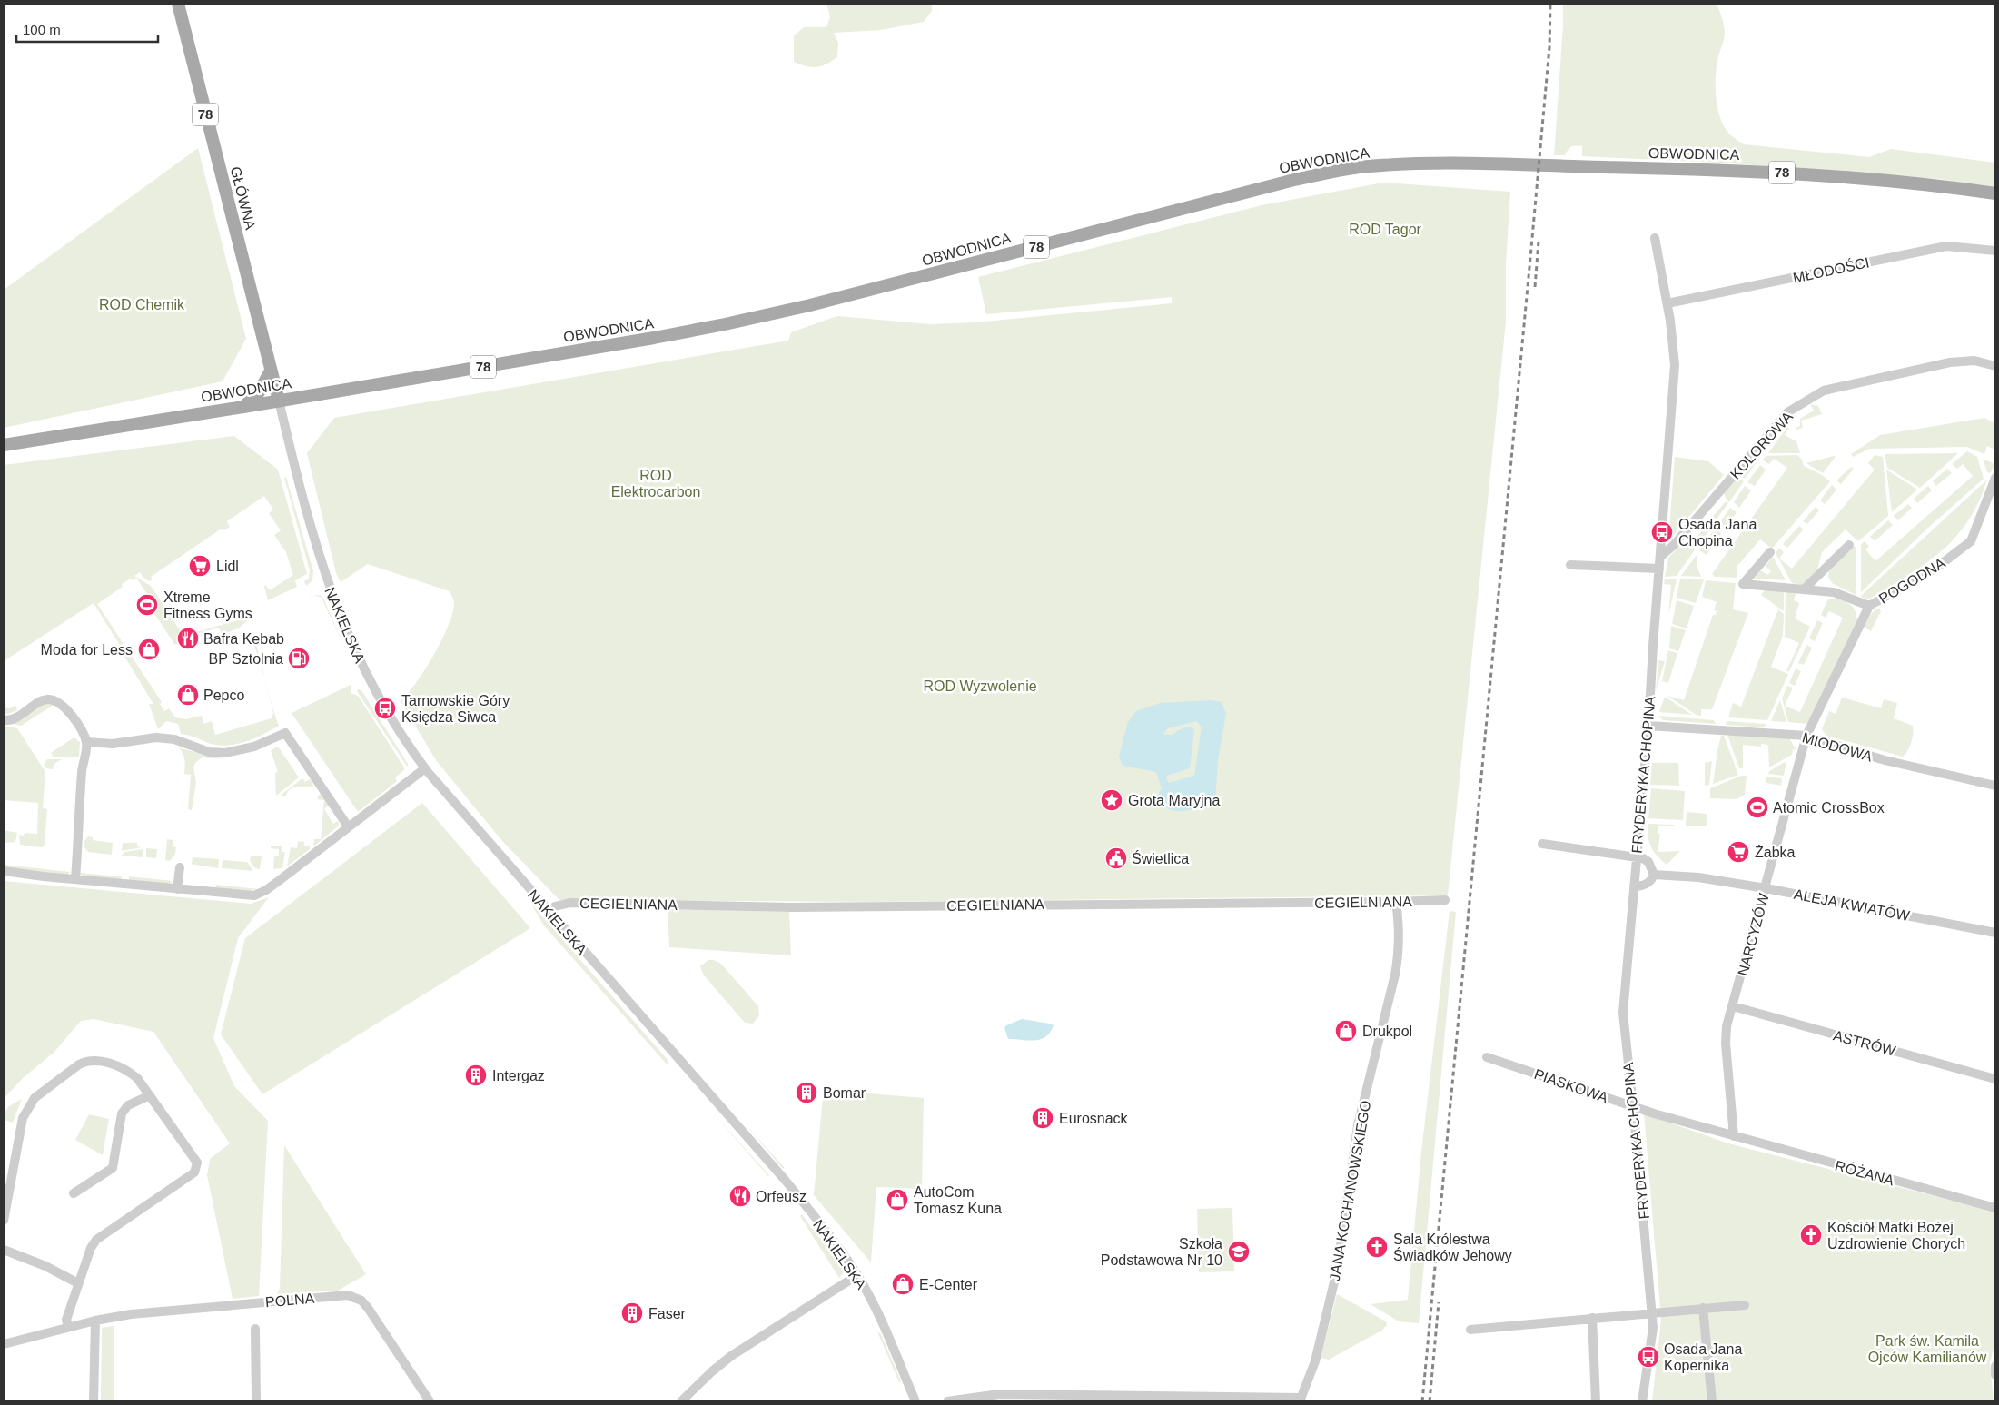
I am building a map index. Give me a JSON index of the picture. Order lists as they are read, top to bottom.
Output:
{
  "streets": {
    "main road": ["78", "OBWODNICA", "GŁÓWNA"],
    "street": [
      "MŁODOŚCI",
      "KOLOROWA",
      "POGODNA",
      "NAKIELSKA",
      "MIODOWA",
      "FRYDERYKA CHOPINA",
      "CEGIELNIANA",
      "ALEJA KWIATÓW",
      "NARCYZÓW",
      "ASTRÓW",
      "PIASKOWA",
      "RÓŻANA",
      "JANA KOCHANOWSKIEGO",
      "POLNA"
    ]
  },
  "crossings": [
    ["OBWODNICA", "GŁÓWNA"],
    ["OBWODNICA", "NAKIELSKA"],
    ["GŁÓWNA", "NAKIELSKA"],
    ["MŁODOŚCI", "FRYDERYKA CHOPINA"],
    ["KOLOROWA", "FRYDERYKA CHOPINA"],
    ["POGODNA", "MIODOWA"],
    ["POGODNA", "NARCYZÓW"],
    ["NAKIELSKA", "CEGIELNIANA"],
    ["MIODOWA", "FRYDERYKA CHOPINA"],
    ["MIODOWA", "NARCYZÓW"],
    ["FRYDERYKA CHOPINA", "PIASKOWA"],
    ["CEGIELNIANA", "JANA KOCHANOWSKIEGO"],
    ["ALEJA KWIATÓW", "NARCYZÓW"],
    ["NARCYZÓW", "ASTRÓW"],
    ["NARCYZÓW", "PIASKOWA"],
    ["NARCYZÓW", "RÓŻANA"],
    ["PIASKOWA", "RÓŻANA"]
  ],
  "parks": [
    "ROD Tagor",
    "ROD Chemik",
    "ROD Elektrocarbon",
    "ROD Wyzwolenie",
    "Park św. Kamila Ojców Kamilianów"
  ],
  "places": {
    "bus stop": ["Osada Jana Chopina", "Tarnowskie Góry Księdza Siwca", "Osada Jana Kopernika"],
    "supermarket": ["Lidl", "Żabka"],
    "sports": ["Xtreme Fitness Gyms", "Atomic CrossBox"],
    "restaurant": ["Bafra Kebab", "Orfeusz"],
    "shop": [
      "Moda for Less",
      "Pepco",
      "Drukpol",
      "AutoCom Tomasz Kuna",
      "E-Center"
    ],
    "fuel station": ["BP Sztolnia"],
    "place": ["Grota Maryjna"],
    "public building": ["Świetlica"],
    "building": [
      "Intergaz",
      "Bomar",
      "Eurosnack",
      "Faser"
    ],
    "church": ["Kościół Matki Bożej Uzdrowienie Chorych", "Sala Królestwa Świadków Jehowy"],
    "school or university": ["Szkoła Podstawowa Nr 10"]
  },
  "scale_bar": "100 m"
}
